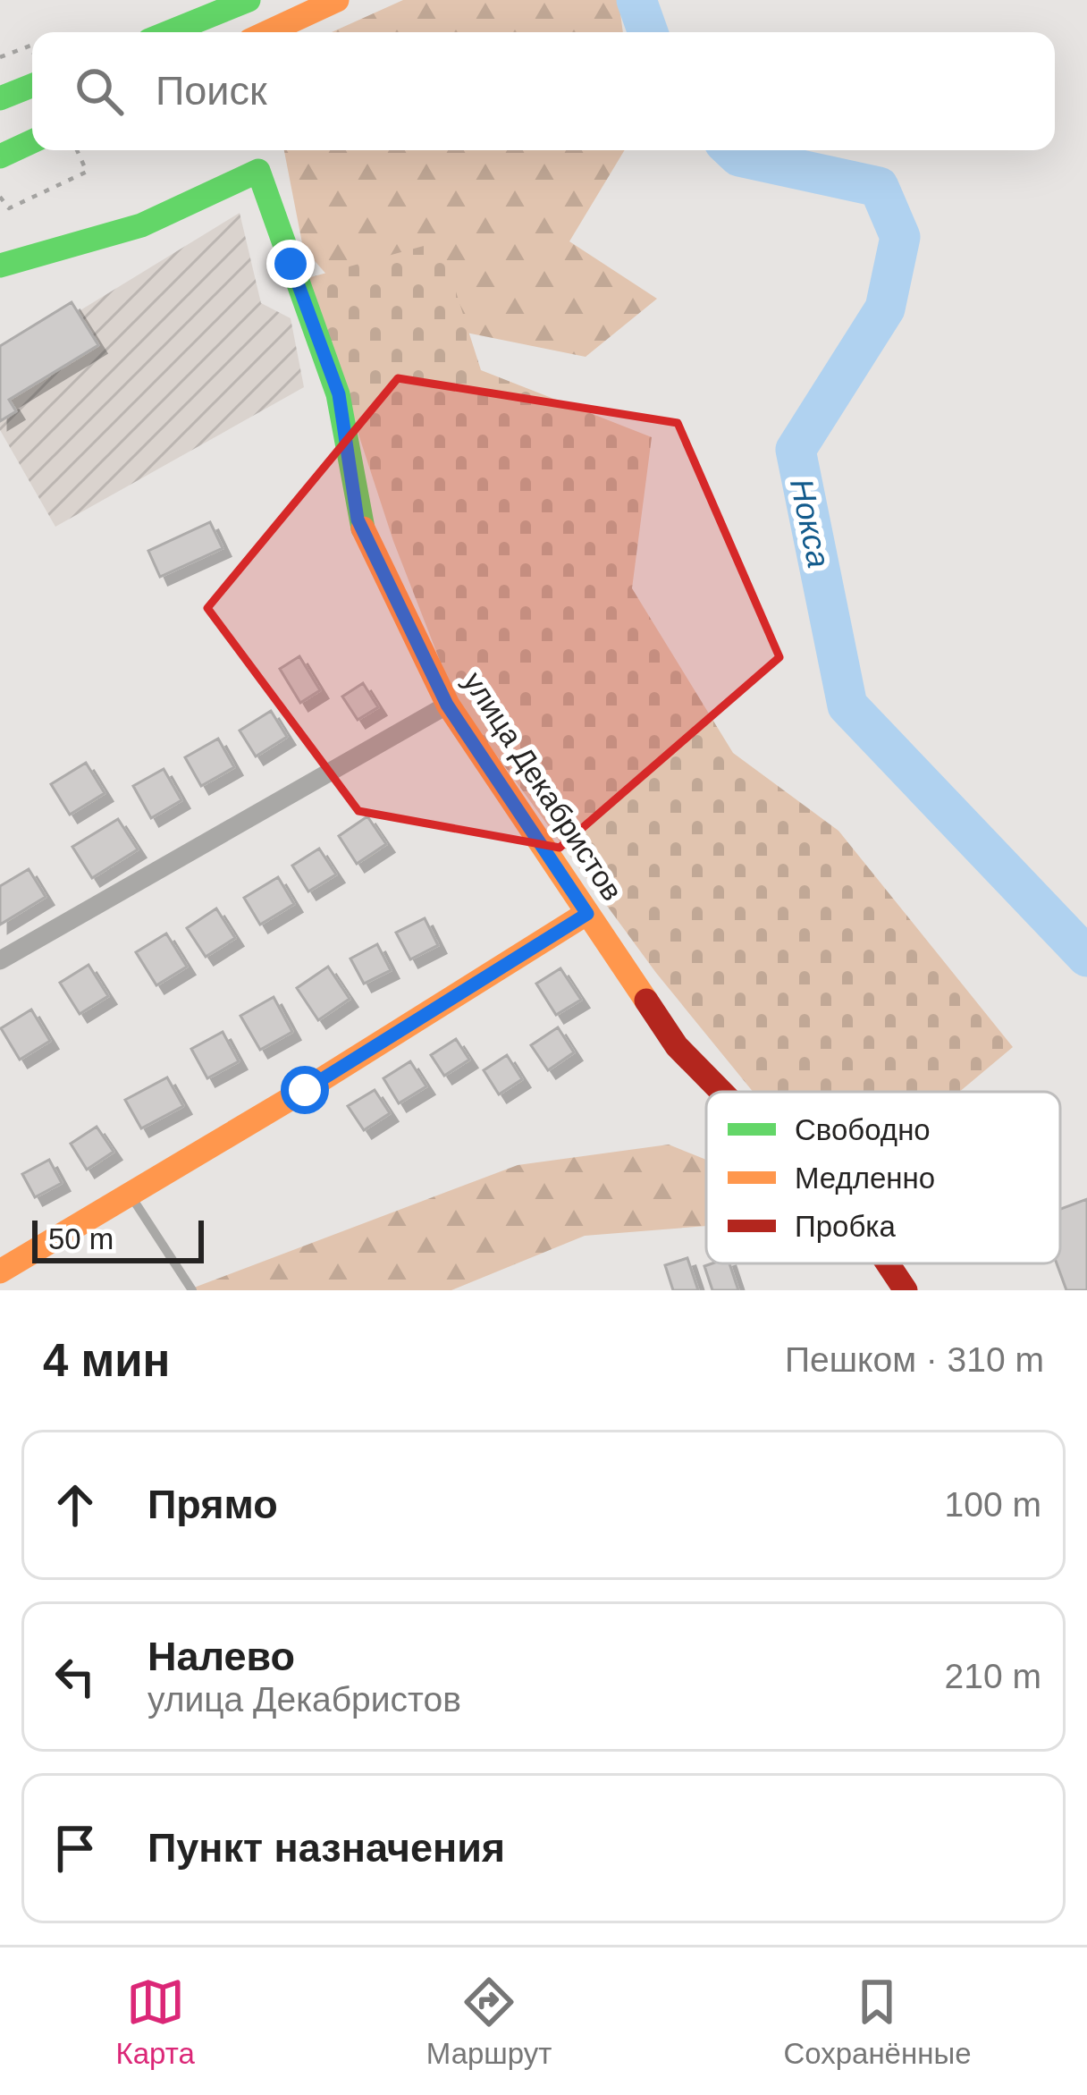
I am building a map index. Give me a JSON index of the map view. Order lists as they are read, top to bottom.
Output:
{
  "streets": {
    "street": ["улица Декабристов"]
  },
  "water": ["Нокса"],
  "legend": ["Свободно", "Медленно", "Пробка"],
  "scale_bar": "50 m",
  "page": {
    "search": "Поиск",
    "scale": "50 m",
    "heading": ["4 мин", "Пешком · 310 m"],
    "list": [
      ["Прямо", "100 m"],
      ["Налево", "улица Декабристов", "210 m"],
      "Пункт назначения"
    ],
    "nav": ["Карта", "Маршрут", "Сохранённые"]
  }
}
